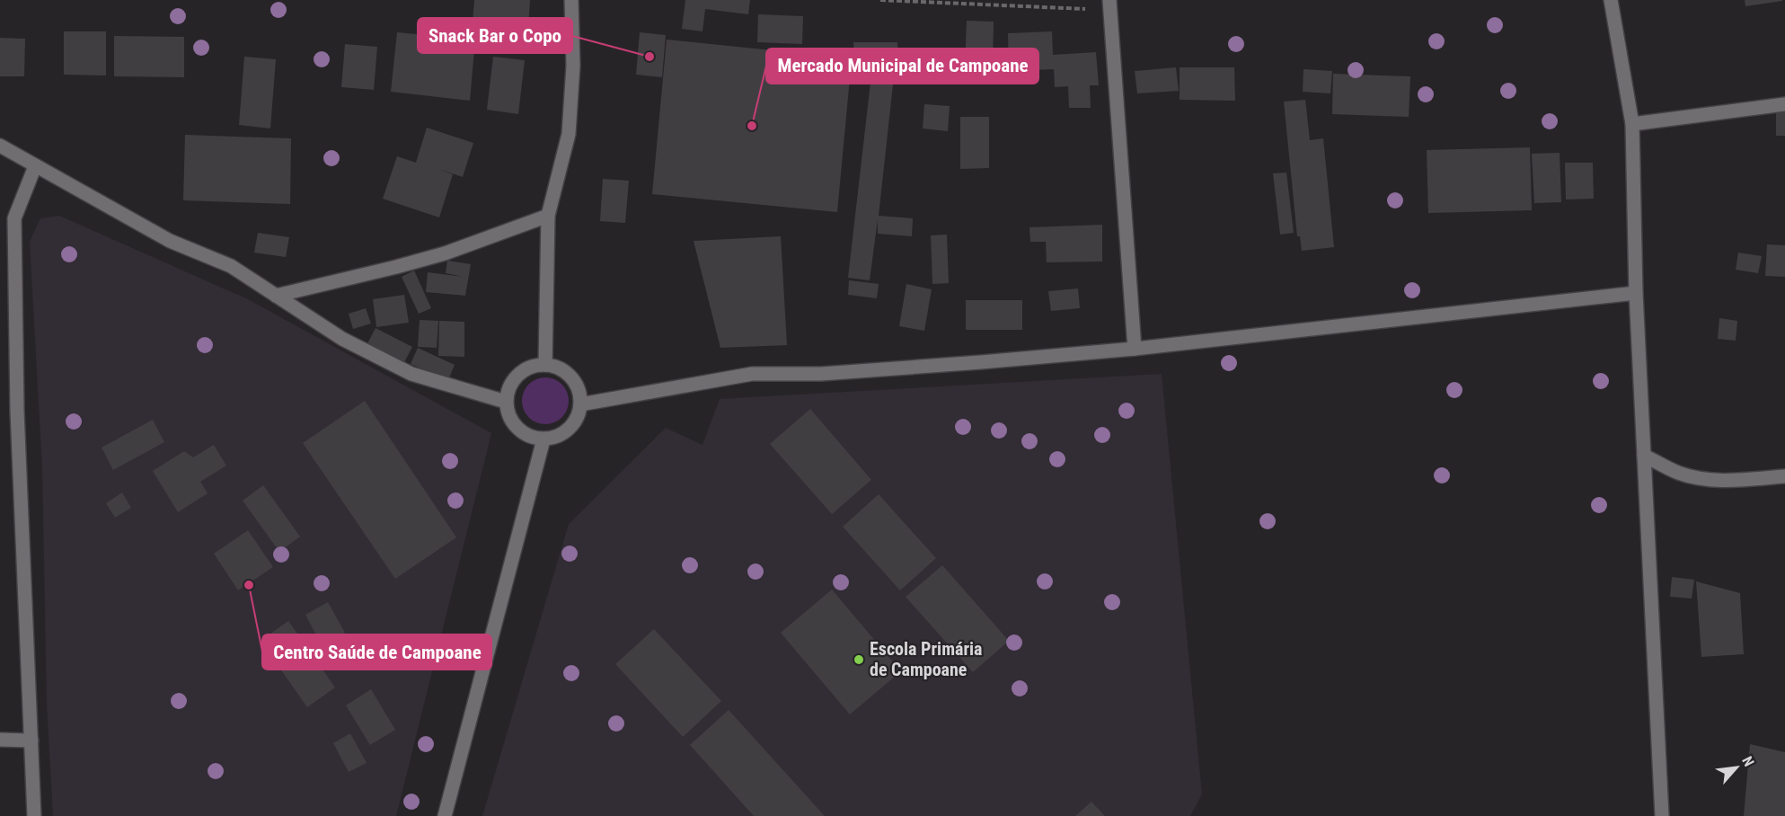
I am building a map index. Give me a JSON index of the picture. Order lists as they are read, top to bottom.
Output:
{
  "places": [
    "Snack Bar o Copo",
    "Mercado Municipal de Campoane",
    "Centro Saúde de Campoane",
    "Escola Primária de Campoane"
  ],
  "north": "top right"
}
